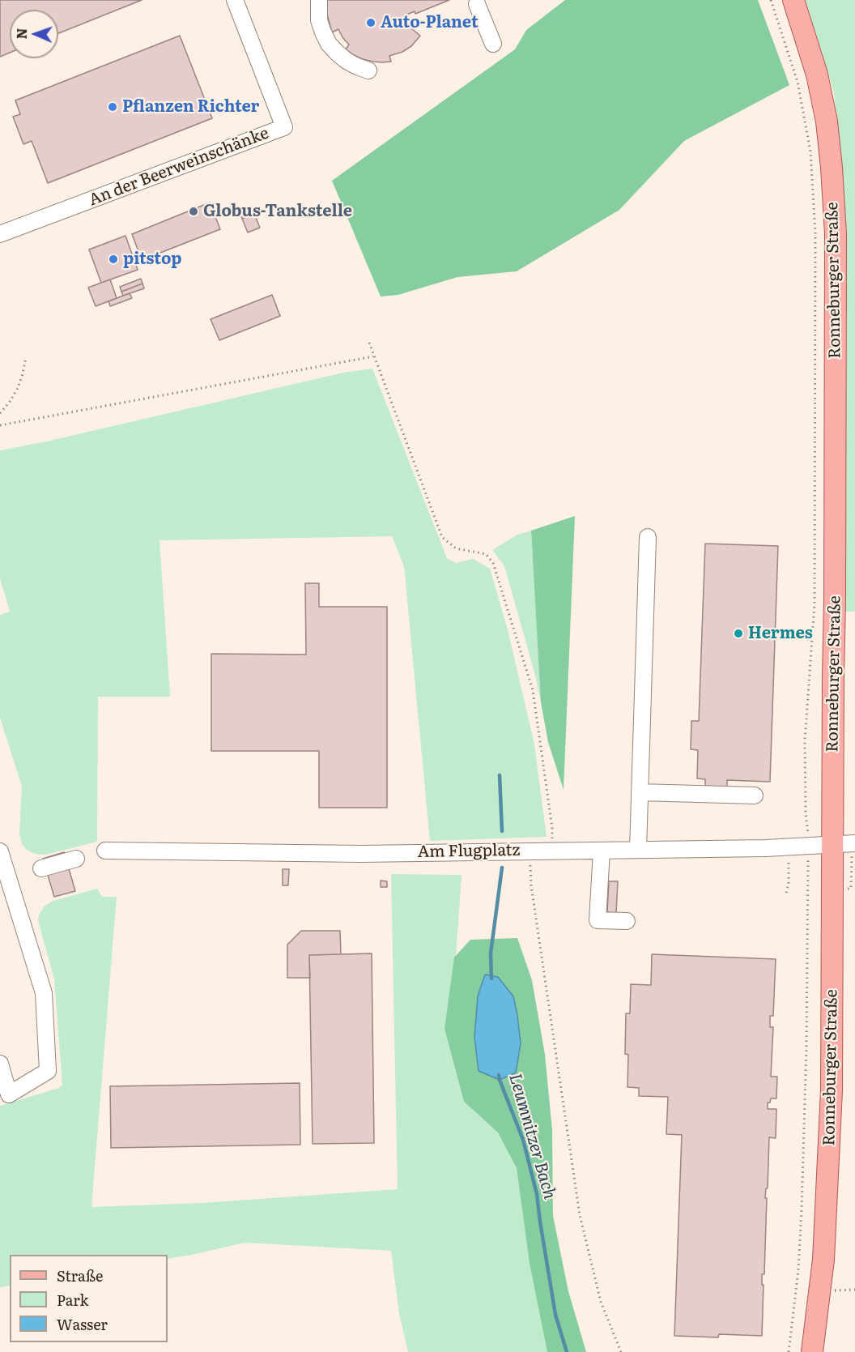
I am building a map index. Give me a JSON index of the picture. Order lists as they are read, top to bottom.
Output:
{
  "streets": {
    "main road": ["Ronneburger Straße"],
    "street": ["An der Beerweinschänke", "Am Flugplatz"]
  },
  "crossings": [
    ["Ronneburger Straße", "Am Flugplatz"]
  ],
  "water": ["Leumnitzer Bach"],
  "places": [
    "Auto-Planet",
    "Pflanzen Richter",
    "Globus-Tankstelle",
    "pitstop",
    "Hermes"
  ],
  "legend": ["Straße", "Park", "Wasser"],
  "north": "left"
}
